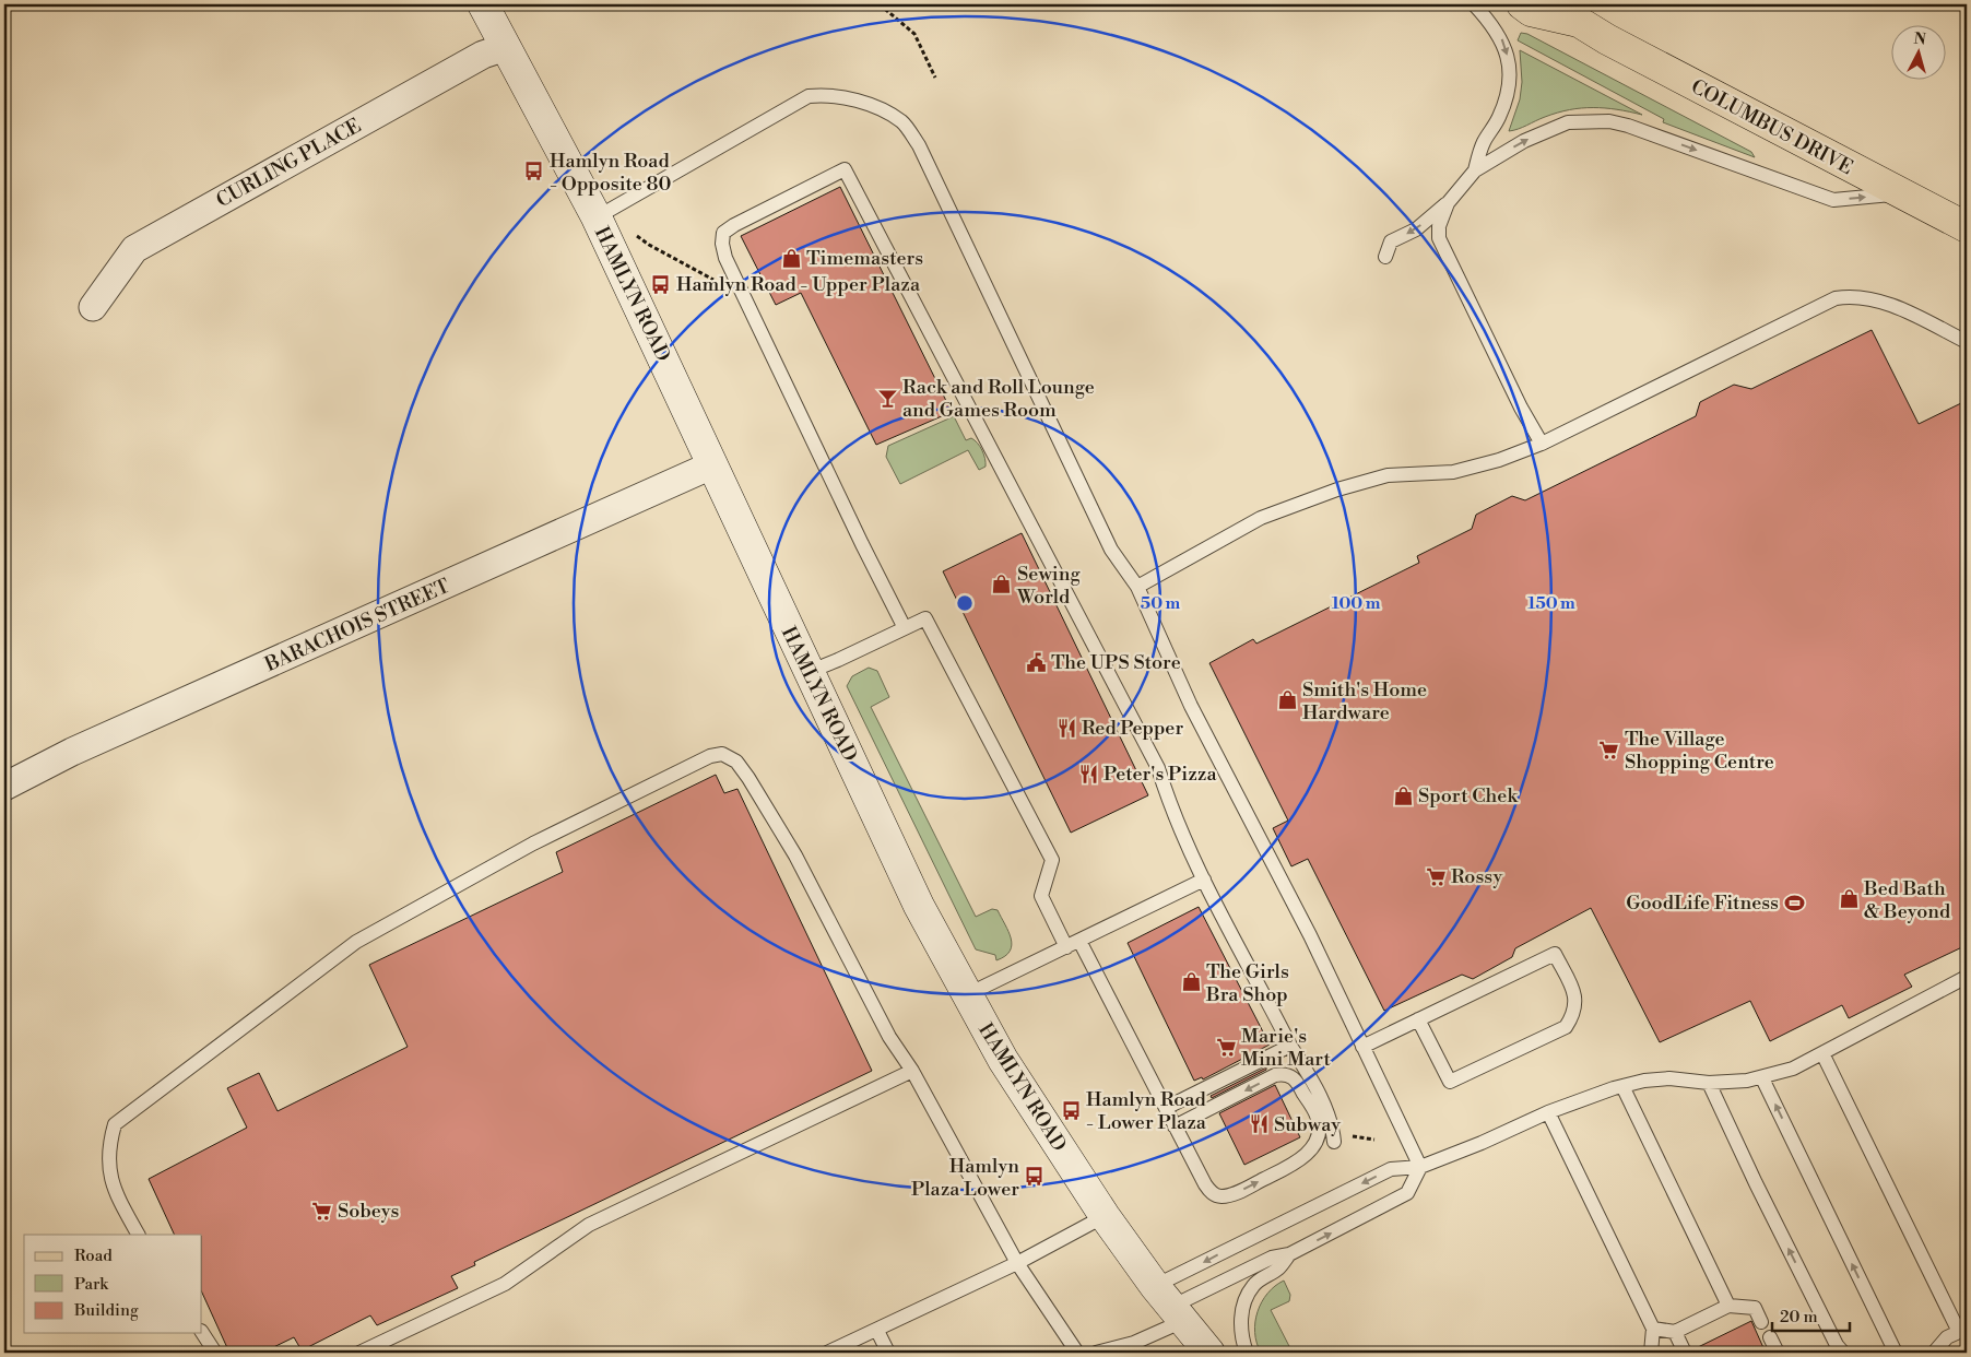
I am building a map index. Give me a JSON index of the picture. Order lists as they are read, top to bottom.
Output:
{
  "streets": {
    "main road": ["COLUMBUS DRIVE"],
    "street": ["CURLING PLACE", "HAMLYN ROAD", "BARACHOIS STREET"]
  },
  "crossings": [
    ["CURLING PLACE", "HAMLYN ROAD"],
    ["HAMLYN ROAD", "BARACHOIS STREET"]
  ],
  "places": {
    "bus stop": [
      "Hamlyn Road - Opposite 80",
      "Hamlyn Road - Upper Plaza",
      "Hamlyn Road - Lower Plaza",
      "Hamlyn Plaza Lower"
    ],
    "shop": [
      "Timemasters",
      "Sewing World",
      "Smith's Home Hardware",
      "Sport Chek",
      "Bed Bath & Beyond",
      "The Girls Bra Shop"
    ],
    "bar": ["Rack and Roll Lounge and Games Room"],
    "public building": ["The UPS Store"],
    "restaurant": ["Red Pepper", "Peter's Pizza", "Subway"],
    "supermarket": [
      "The Village Shopping Centre",
      "Rossy",
      "Marie's Mini Mart",
      "Sobeys"
    ],
    "sports": ["GoodLife Fitness"]
  },
  "legend": ["Road", "Park", "Building"],
  "scale_bar": "20 m",
  "north": "top",
  "rings": ["50 m", "100 m", "150 m"]
}
